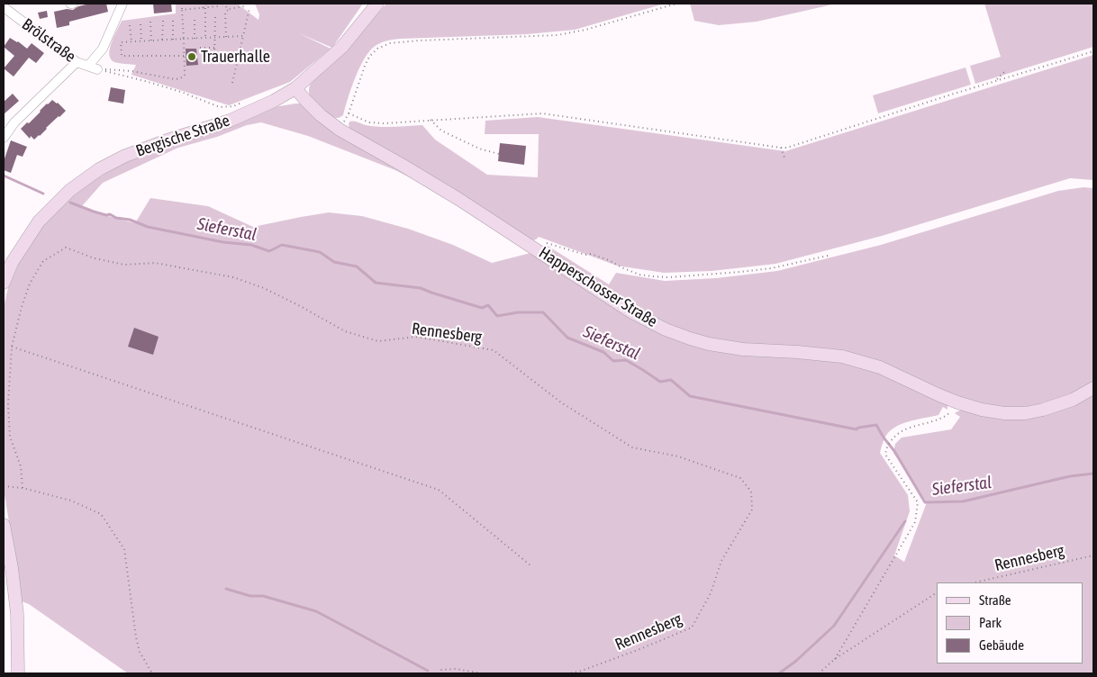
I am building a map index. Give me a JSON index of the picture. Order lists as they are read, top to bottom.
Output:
{
  "streets": {
    "street": ["Brölstraße", "Bergische Straße", "Happerschosser Straße"],
    "path": ["Rennesberg"]
  },
  "crossings": [
    ["Bergische Straße", "Happerschosser Straße"]
  ],
  "water": ["Sieferstal"],
  "places": ["Trauerhalle"],
  "legend": ["Straße", "Park", "Gebäude"]
}
